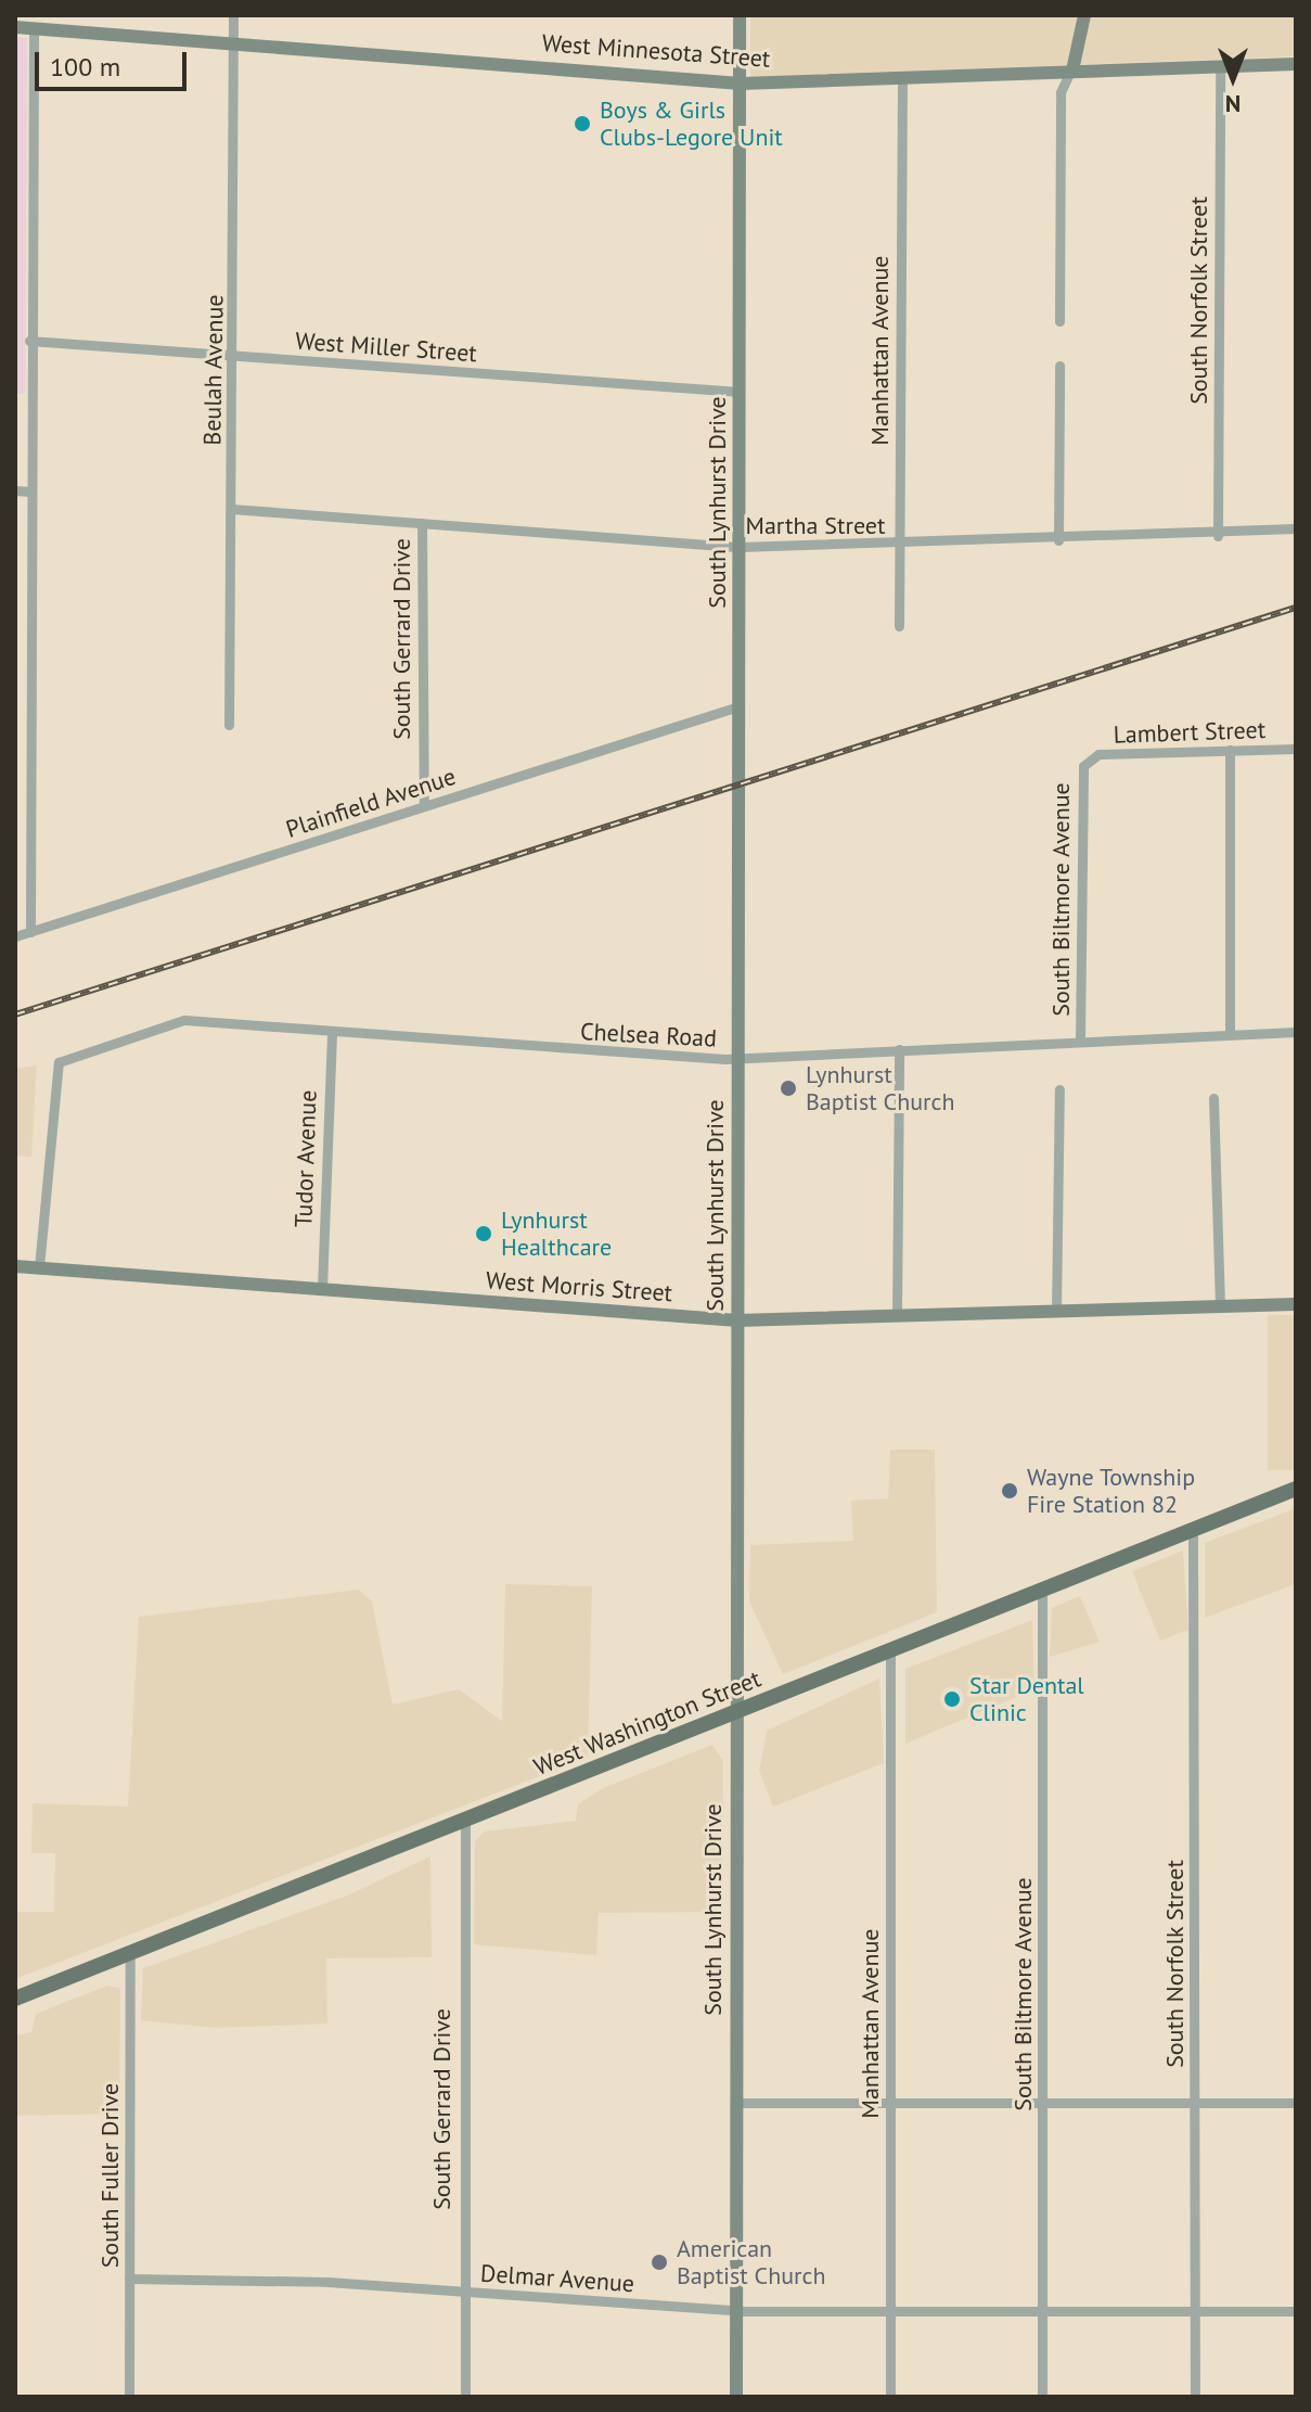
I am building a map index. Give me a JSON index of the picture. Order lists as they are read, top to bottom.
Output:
{
  "streets": {
    "main road": [
      "West Minnesota Street",
      "South Lynhurst Drive",
      "West Morris Street",
      "West Washington Street"
    ],
    "street": [
      "South Norfolk Street",
      "West Miller Street",
      "Manhattan Avenue",
      "Beulah Avenue",
      "Martha Street",
      "South Gerrard Drive",
      "Lambert Street",
      "Plainfield Avenue",
      "South Biltmore Avenue",
      "Chelsea Road",
      "Tudor Avenue",
      "South Fuller Drive",
      "Delmar Avenue"
    ]
  },
  "crossings": [
    ["West Minnesota Street", "South Norfolk Street"],
    ["West Minnesota Street", "Manhattan Avenue"],
    ["West Minnesota Street", "Beulah Avenue"],
    ["West Minnesota Street", "South Lynhurst Drive"],
    ["South Norfolk Street", "Martha Street"],
    ["South Norfolk Street", "West Washington Street"],
    ["South Norfolk Street", "Delmar Avenue"],
    ["West Miller Street", "Beulah Avenue"],
    ["West Miller Street", "South Lynhurst Drive"],
    ["Manhattan Avenue", "Martha Street"],
    ["Manhattan Avenue", "West Washington Street"],
    ["Manhattan Avenue", "Delmar Avenue"],
    ["Beulah Avenue", "Martha Street"],
    ["South Lynhurst Drive", "Martha Street"],
    ["South Lynhurst Drive", "Plainfield Avenue"],
    ["South Lynhurst Drive", "Chelsea Road"],
    ["South Lynhurst Drive", "West Morris Street"],
    ["South Lynhurst Drive", "West Washington Street"],
    ["South Lynhurst Drive", "Delmar Avenue"],
    ["Martha Street", "South Gerrard Drive"],
    ["South Gerrard Drive", "Plainfield Avenue"],
    ["South Gerrard Drive", "West Washington Street"],
    ["South Gerrard Drive", "Delmar Avenue"],
    ["Lambert Street", "South Biltmore Avenue"],
    ["South Biltmore Avenue", "Chelsea Road"],
    ["South Biltmore Avenue", "West Washington Street"],
    ["South Biltmore Avenue", "Delmar Avenue"],
    ["Chelsea Road", "Tudor Avenue"],
    ["Chelsea Road", "West Morris Street"],
    ["Tudor Avenue", "West Morris Street"],
    ["West Washington Street", "South Fuller Drive"],
    ["South Fuller Drive", "Delmar Avenue"]
  ],
  "places": [
    "Boys & Girls Clubs-Legore Unit",
    "Lynhurst Baptist Church",
    "Lynhurst Healthcare",
    "Wayne Township Fire Station 82",
    "Star Dental Clinic",
    "American Baptist Church"
  ],
  "scale_bar": "100 m",
  "north": "bottom"
}
